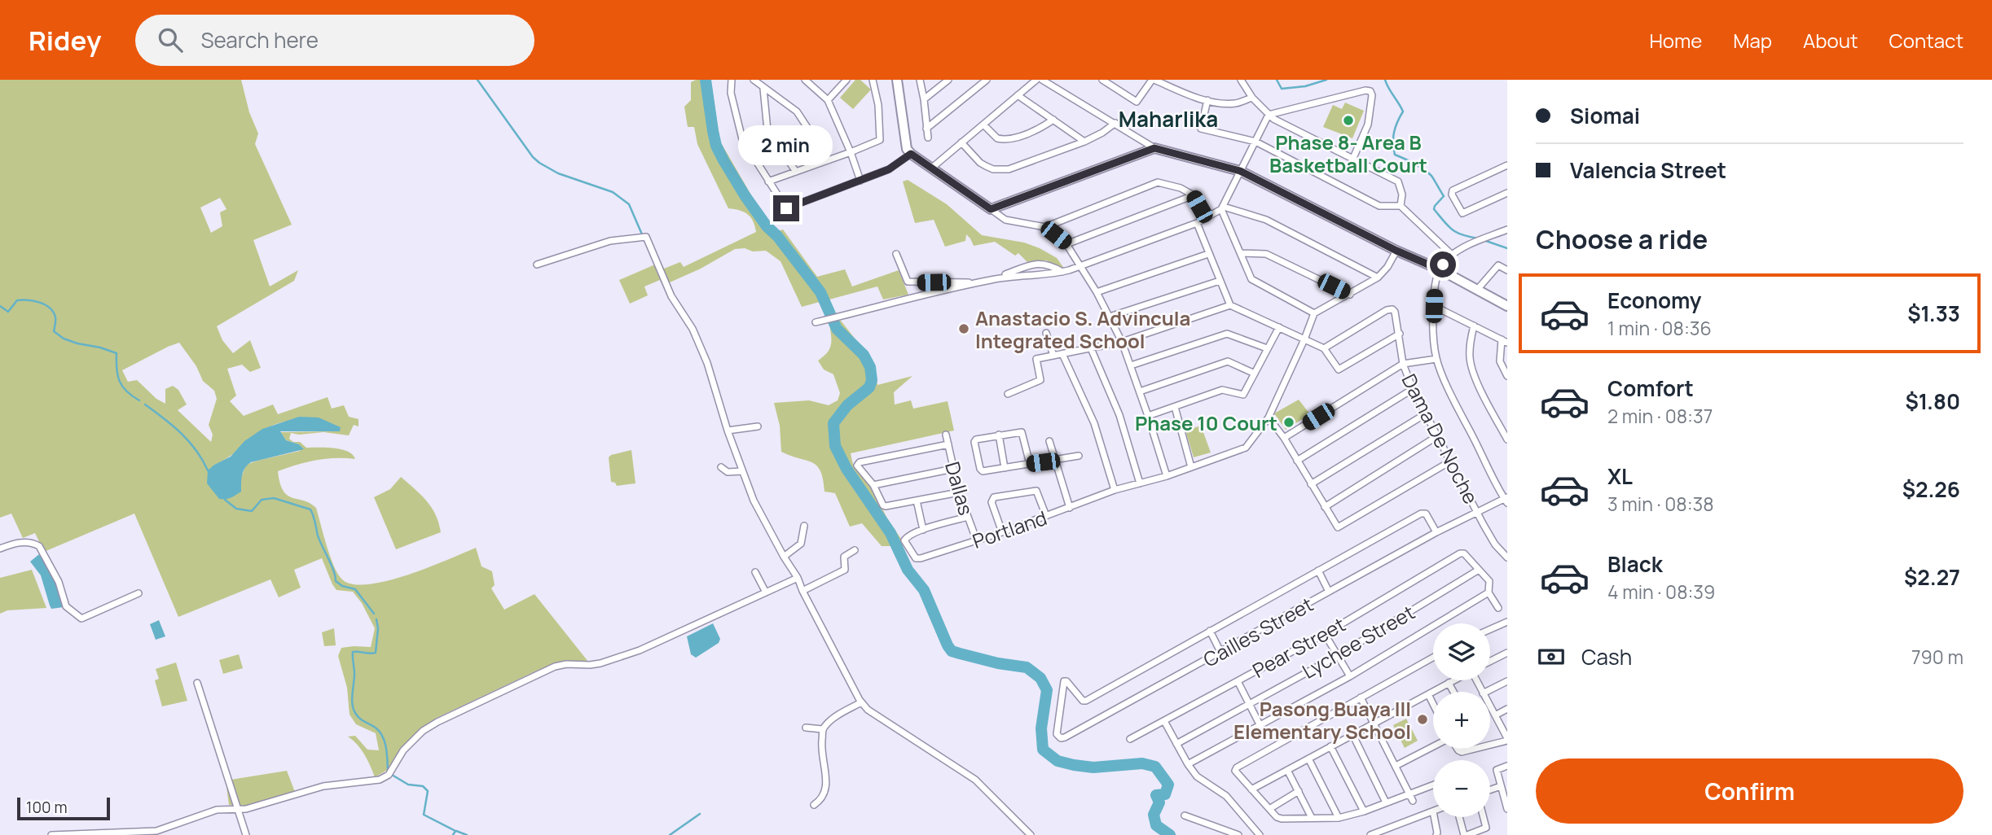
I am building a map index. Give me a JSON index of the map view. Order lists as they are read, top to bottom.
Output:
{
  "streets": {
    "street": [
      "Dama De Noche",
      "Dallas",
      "Portland",
      "Cailles Street",
      "Lychee Street",
      "Pear Street"
    ]
  },
  "crossings": [
    ["Dama De Noche", "Cailles Street"],
    ["Dallas", "Portland"],
    ["Lychee Street", "Pear Street"]
  ],
  "districts": ["Maharlika"],
  "places": [
    "Phase 8- Area B Basketball Court",
    "Anastacio S. Advincula Integrated School",
    "Phase 10 Court",
    "Pasong Buaya III Elementary School"
  ],
  "scale_bar": "100 m",
  "page": {
    "header": "Ridey",
    "search": "Search here",
    "nav": [
      "Home",
      "Map",
      "About",
      "Contact"
    ],
    "banner": ["Siomai", "Valencia Street"],
    "bubble": "2 min",
    "heading": "Choose a ride",
    "list": [
      {
        "name": "Economy",
        "note": "1 min · 08:36",
        "value": "$1.33"
      },
      {
        "name": "Comfort",
        "note": "2 min · 08:37",
        "value": "$1.80"
      },
      {
        "name": "XL",
        "note": "3 min · 08:38",
        "value": "$2.26"
      },
      {
        "name": "Black",
        "note": "4 min · 08:39",
        "value": "$2.27"
      }
    ],
    "map_buttons": ["+", "−"],
    "pay": ["Cash", "790 m"],
    "buttons": "Confirm",
    "scale": "100 m"
  }
}
